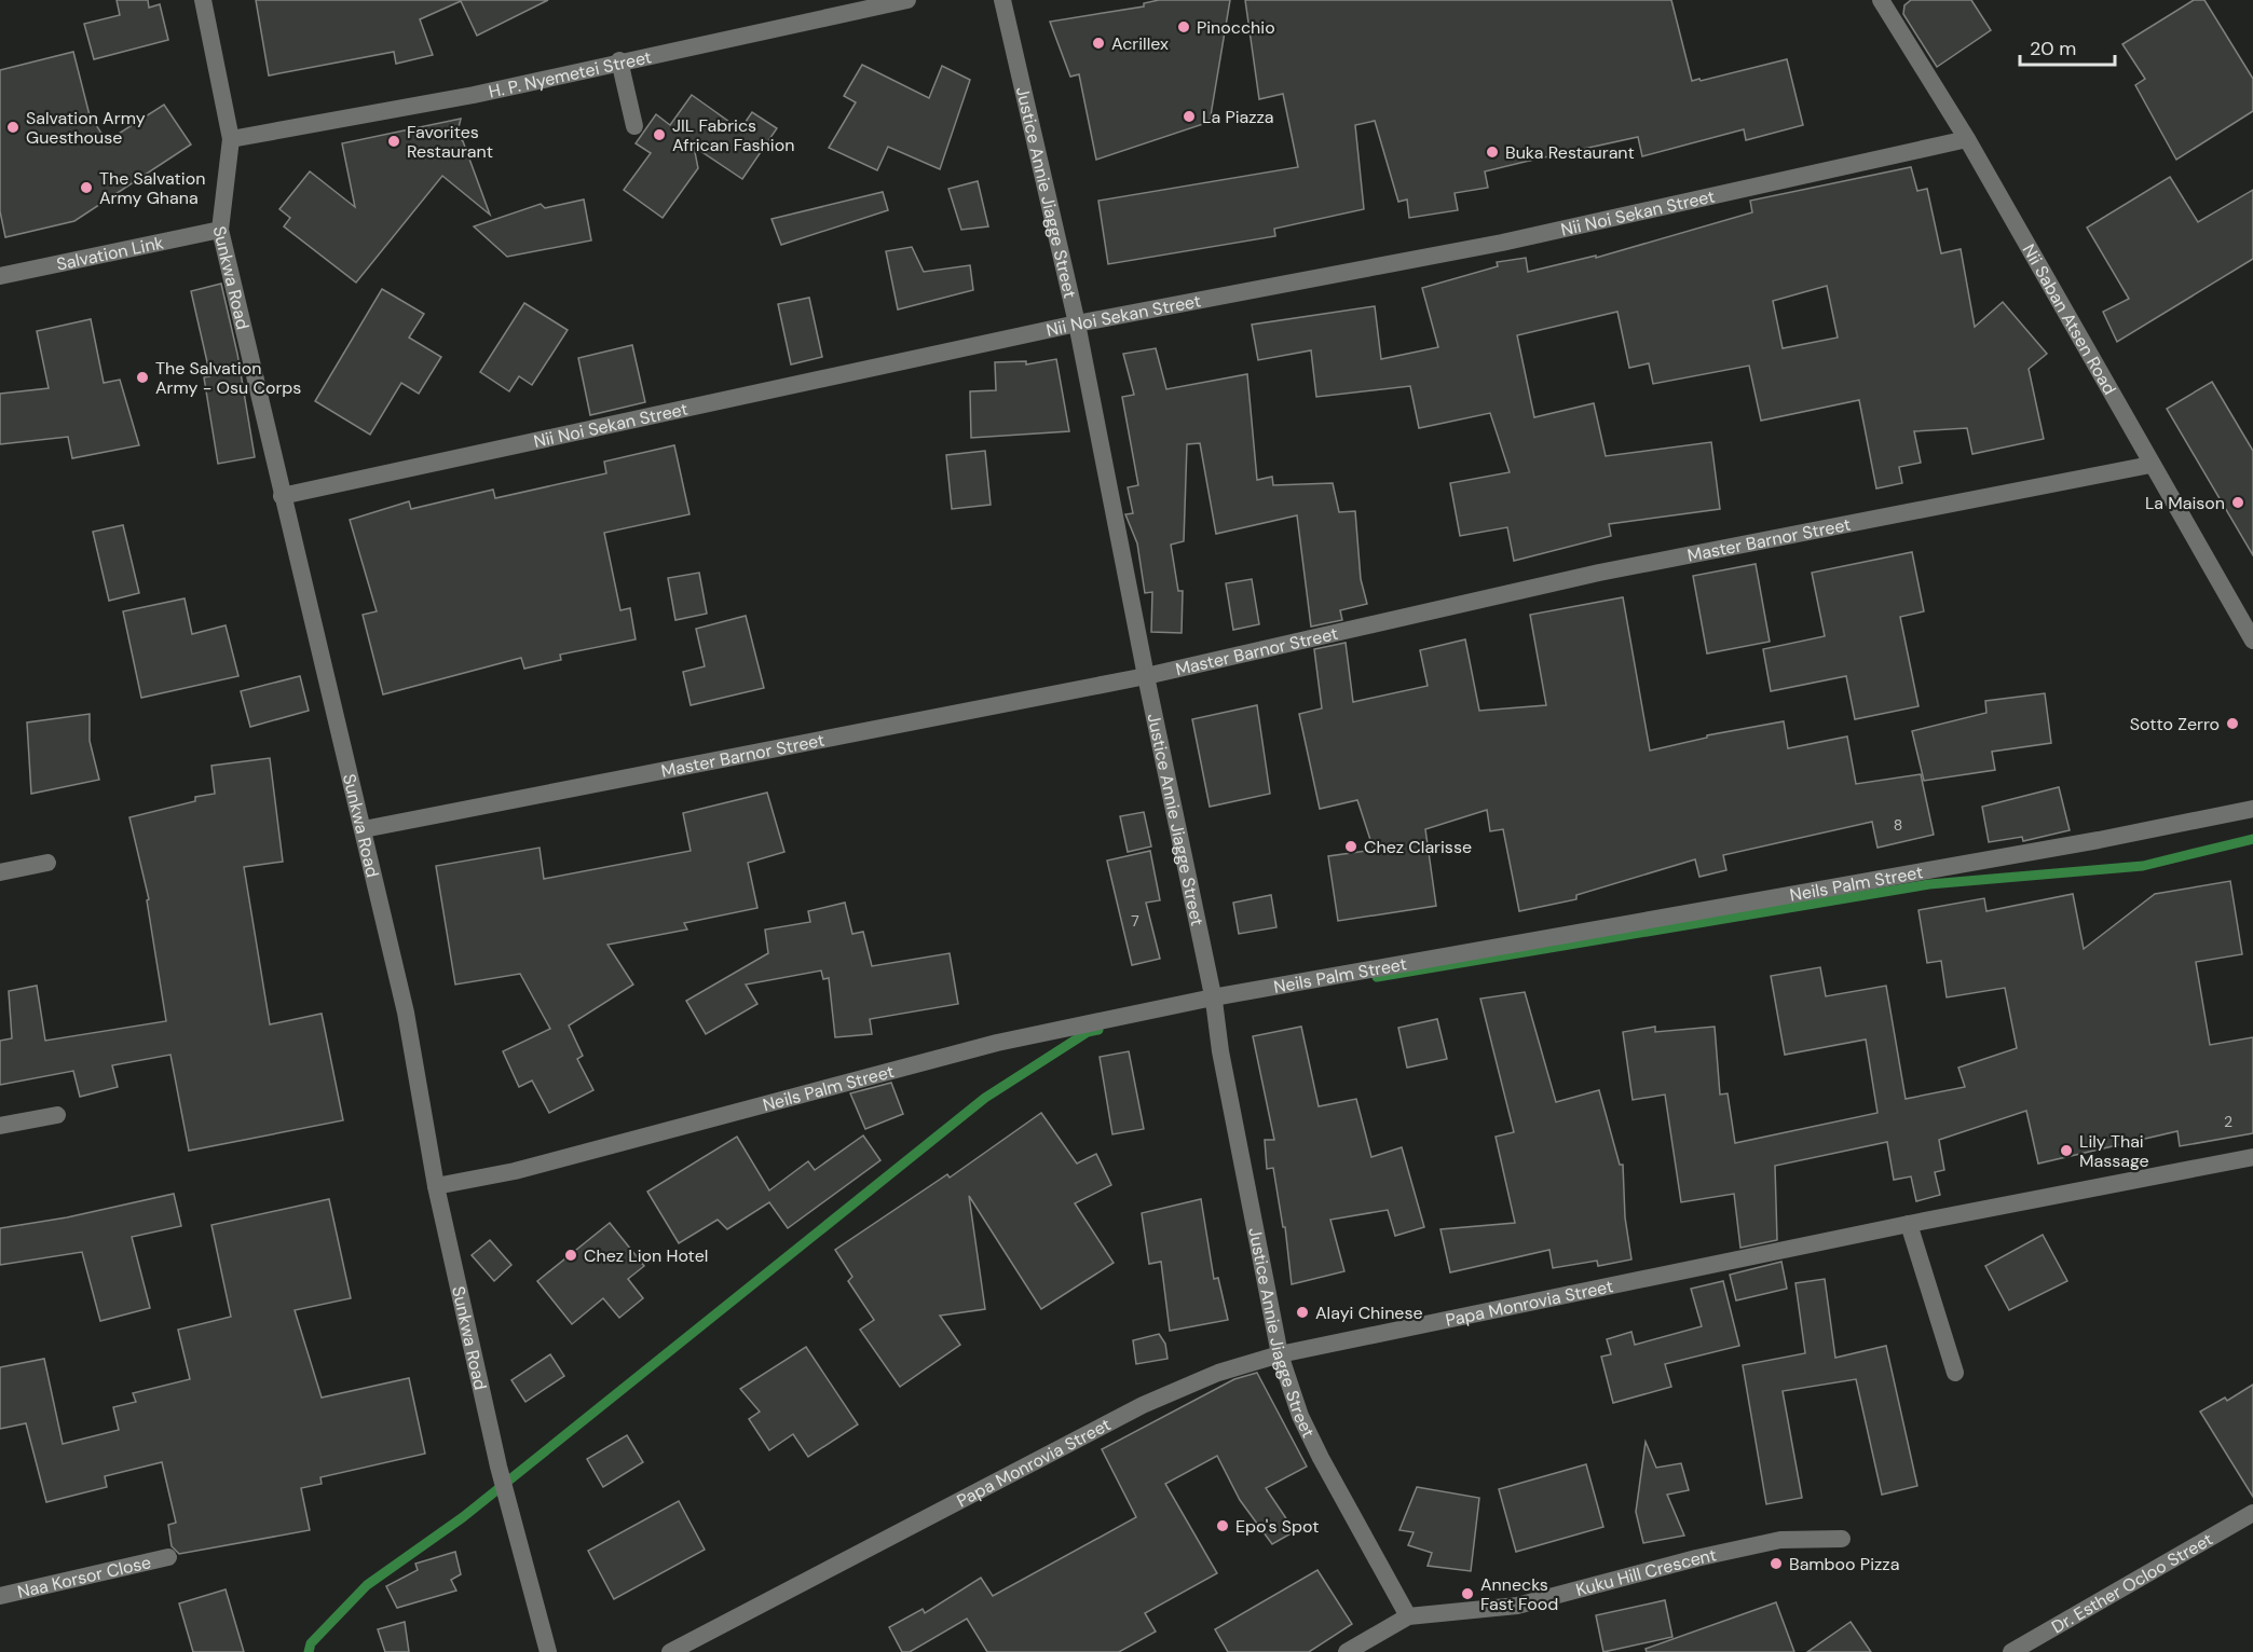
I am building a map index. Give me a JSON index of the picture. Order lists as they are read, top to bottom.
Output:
{
  "streets": {
    "street": [
      "H. P. Nyemetei Street",
      "Justice Annie Jiagge Street",
      "Nii Noi Sekan Street",
      "Salvation Link",
      "Sunkwa Road",
      "Nii Saban Atsen Road",
      "Master Barnor Street",
      "Neils Palm Street",
      "Papa Monrovia Street",
      "Kuku Hill Crescent",
      "Naa Korsor Close",
      "Dr. Esther Ocloo Street"
    ]
  },
  "crossings": [
    ["H. P. Nyemetei Street", "Sunkwa Road"],
    ["Justice Annie Jiagge Street", "Nii Noi Sekan Street"],
    ["Justice Annie Jiagge Street", "Master Barnor Street"],
    ["Justice Annie Jiagge Street", "Neils Palm Street"],
    ["Justice Annie Jiagge Street", "Papa Monrovia Street"],
    ["Justice Annie Jiagge Street", "Kuku Hill Crescent"],
    ["Nii Noi Sekan Street", "Sunkwa Road"],
    ["Nii Noi Sekan Street", "Nii Saban Atsen Road"],
    ["Salvation Link", "Sunkwa Road"],
    ["Sunkwa Road", "Master Barnor Street"],
    ["Sunkwa Road", "Neils Palm Street"],
    ["Nii Saban Atsen Road", "Master Barnor Street"]
  ],
  "places": [
    "Pinocchio",
    "Acrillex",
    "La Piazza",
    "Salvation Army Guesthouse",
    "JIL Fabrics African Fashion",
    "Favorites Restaurant",
    "Buka Restaurant",
    "The Salvation Army Ghana",
    "The Salvation Army - Osu Corps",
    "La Maison",
    "Sotto Zerro",
    "Chez Clarisse",
    "Lily Thai Massage",
    "Chez Lion Hotel",
    "Alayi Chinese",
    "Epo's Spot",
    "Bamboo Pizza",
    "Annecks Fast Food"
  ],
  "house_numbers": ["8", "7", "2"],
  "scale_bar": "20 m"
}
